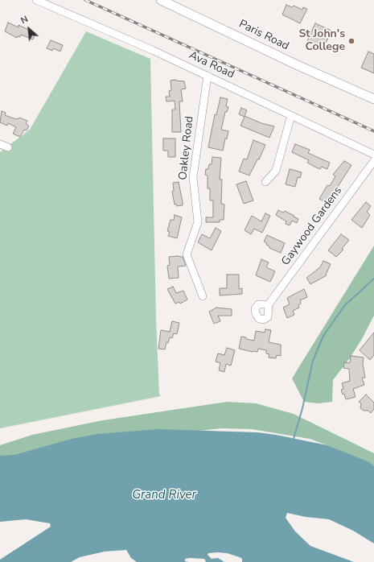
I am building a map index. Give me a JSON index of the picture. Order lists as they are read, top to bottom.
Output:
{
  "streets": {
    "main road": ["Paris Road"],
    "street": ["Ava Road", "Oakley Road", "Gaywood Gardens"]
  },
  "crossings": [
    ["Ava Road", "Oakley Road"]
  ],
  "water": ["Grand River"],
  "places": ["St John's College"],
  "north": "top left"
}
